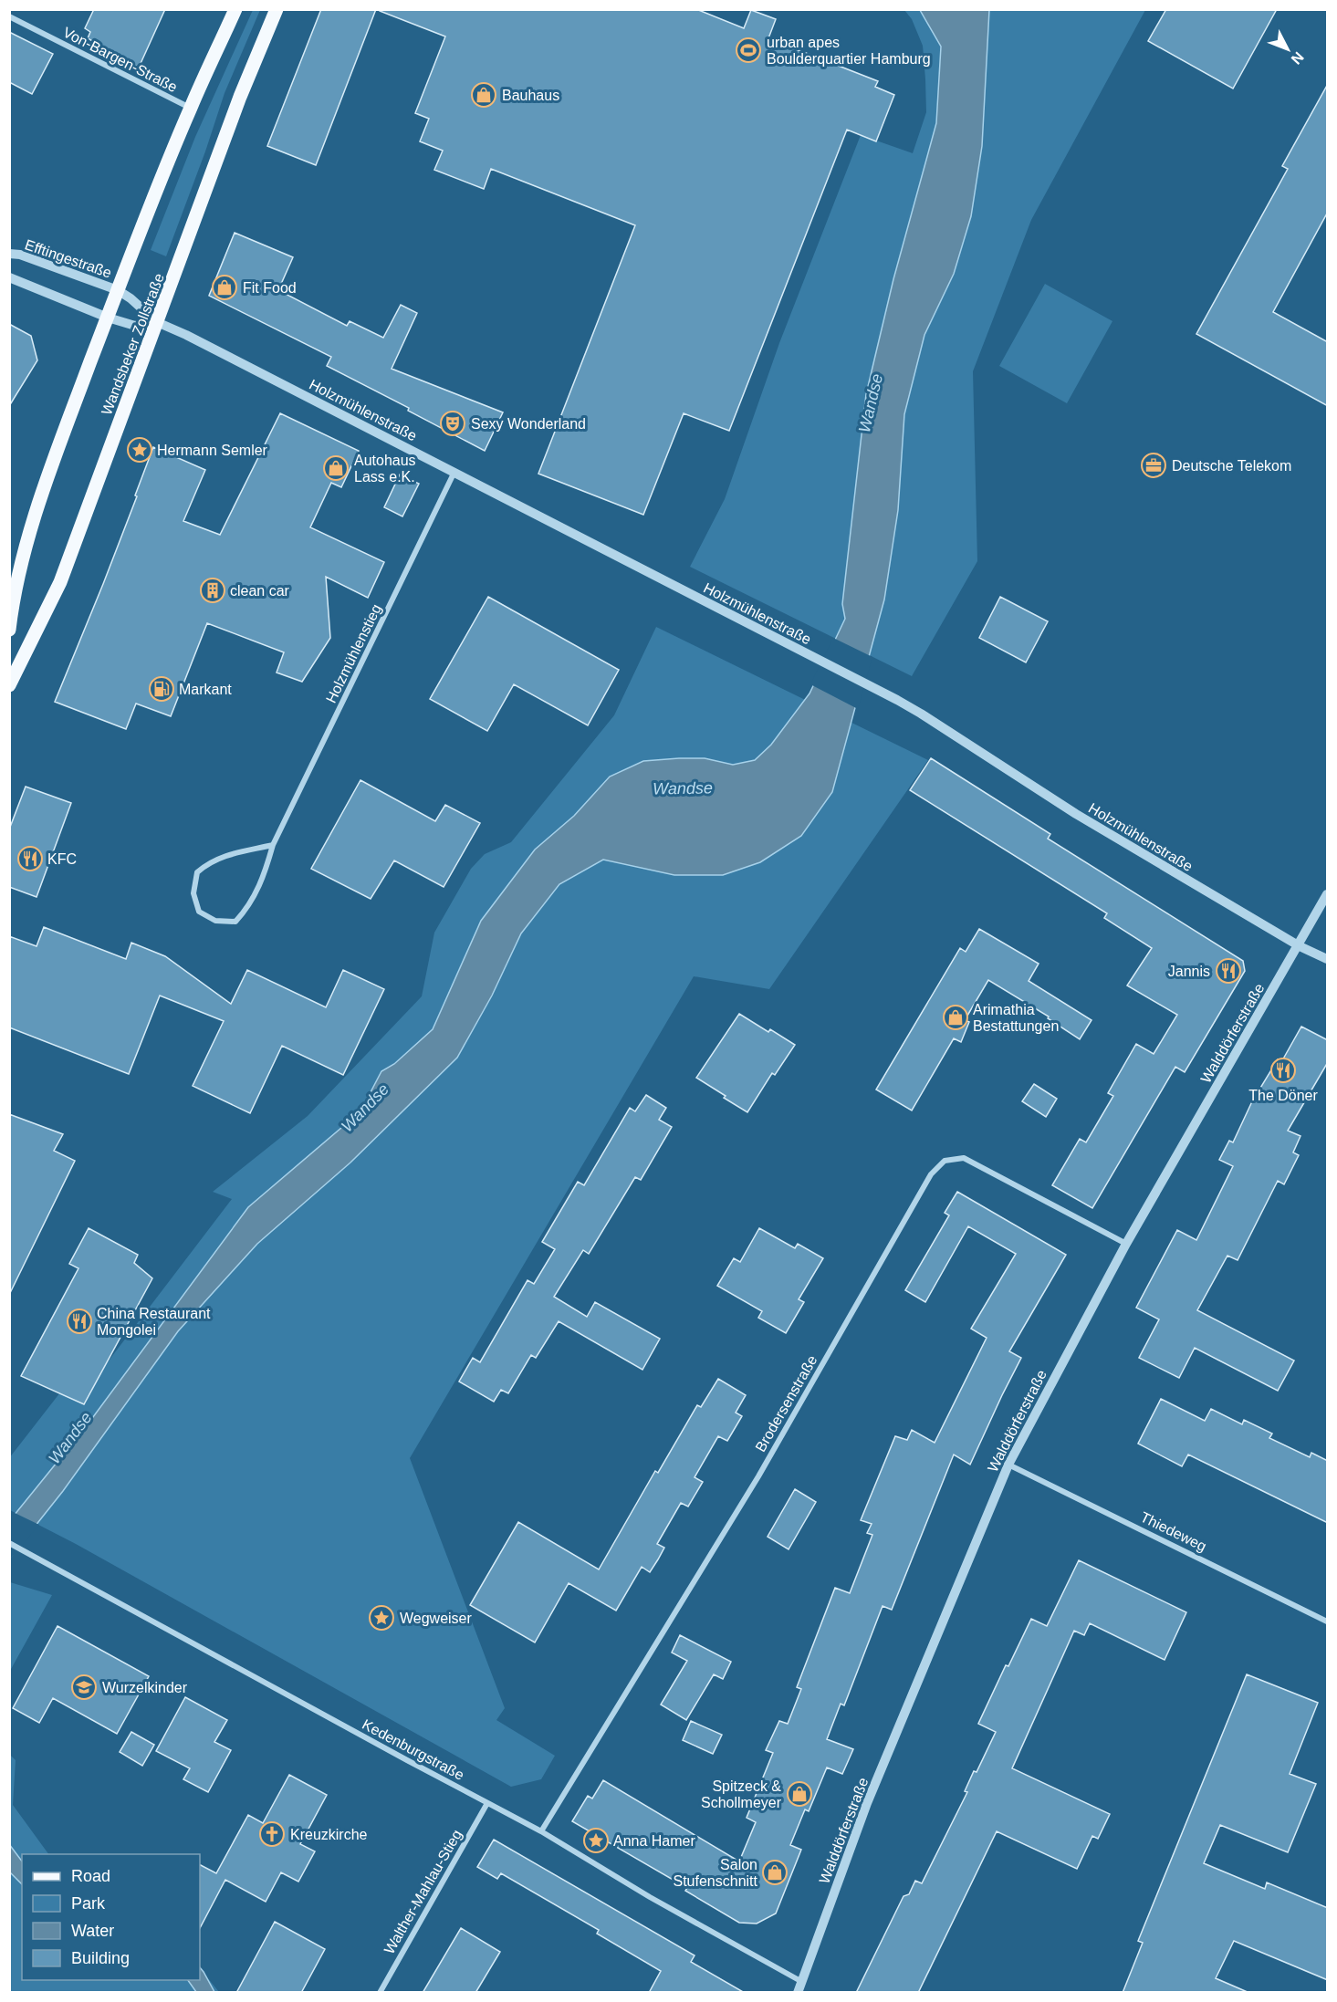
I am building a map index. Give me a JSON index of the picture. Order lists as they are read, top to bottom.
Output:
{
  "streets": {
    "main road": ["Wandsbeker Zollstraße"],
    "street": [
      "Von-Bargen-Straße",
      "Efftingestraße",
      "Holzmühlenstraße",
      "Holzmühlenstieg",
      "Walddörferstraße",
      "Brodersenstraße",
      "Thiedeweg",
      "Kedenburgstraße",
      "Walther-Mahlau-Stieg"
    ]
  },
  "crossings": [
    ["Efftingestraße", "Wandsbeker Zollstraße"],
    ["Efftingestraße", "Holzmühlenstraße"],
    ["Wandsbeker Zollstraße", "Holzmühlenstraße"],
    ["Holzmühlenstraße", "Holzmühlenstieg"],
    ["Holzmühlenstraße", "Walddörferstraße"],
    ["Walddörferstraße", "Brodersenstraße"],
    ["Walddörferstraße", "Thiedeweg"],
    ["Walddörferstraße", "Kedenburgstraße"],
    ["Brodersenstraße", "Kedenburgstraße"],
    ["Kedenburgstraße", "Walther-Mahlau-Stieg"]
  ],
  "water": ["Wandse"],
  "places": {
    "sports": ["urban apes Boulderquartier Hamburg"],
    "shop": [
      "Bauhaus",
      "Fit Food",
      "Autohaus Lass e.K.",
      "Arimathia Bestattungen",
      "Spitzeck & Schollmeyer",
      "Salon Stufenschnitt"
    ],
    "theatre": ["Sexy Wonderland"],
    "place": ["Hermann Semler", "Wegweiser", "Anna Hamer"],
    "office": ["Deutsche Telekom"],
    "building": ["clean car"],
    "fuel station": ["Markant"],
    "restaurant": [
      "KFC",
      "Jannis",
      "The Döner",
      "China Restaurant Mongolei"
    ],
    "school or university": ["Wurzelkinder"],
    "church": ["Kreuzkirche"]
  },
  "legend": [
    "Road",
    "Park",
    "Water",
    "Building"
  ],
  "north": "bottom right"
}
